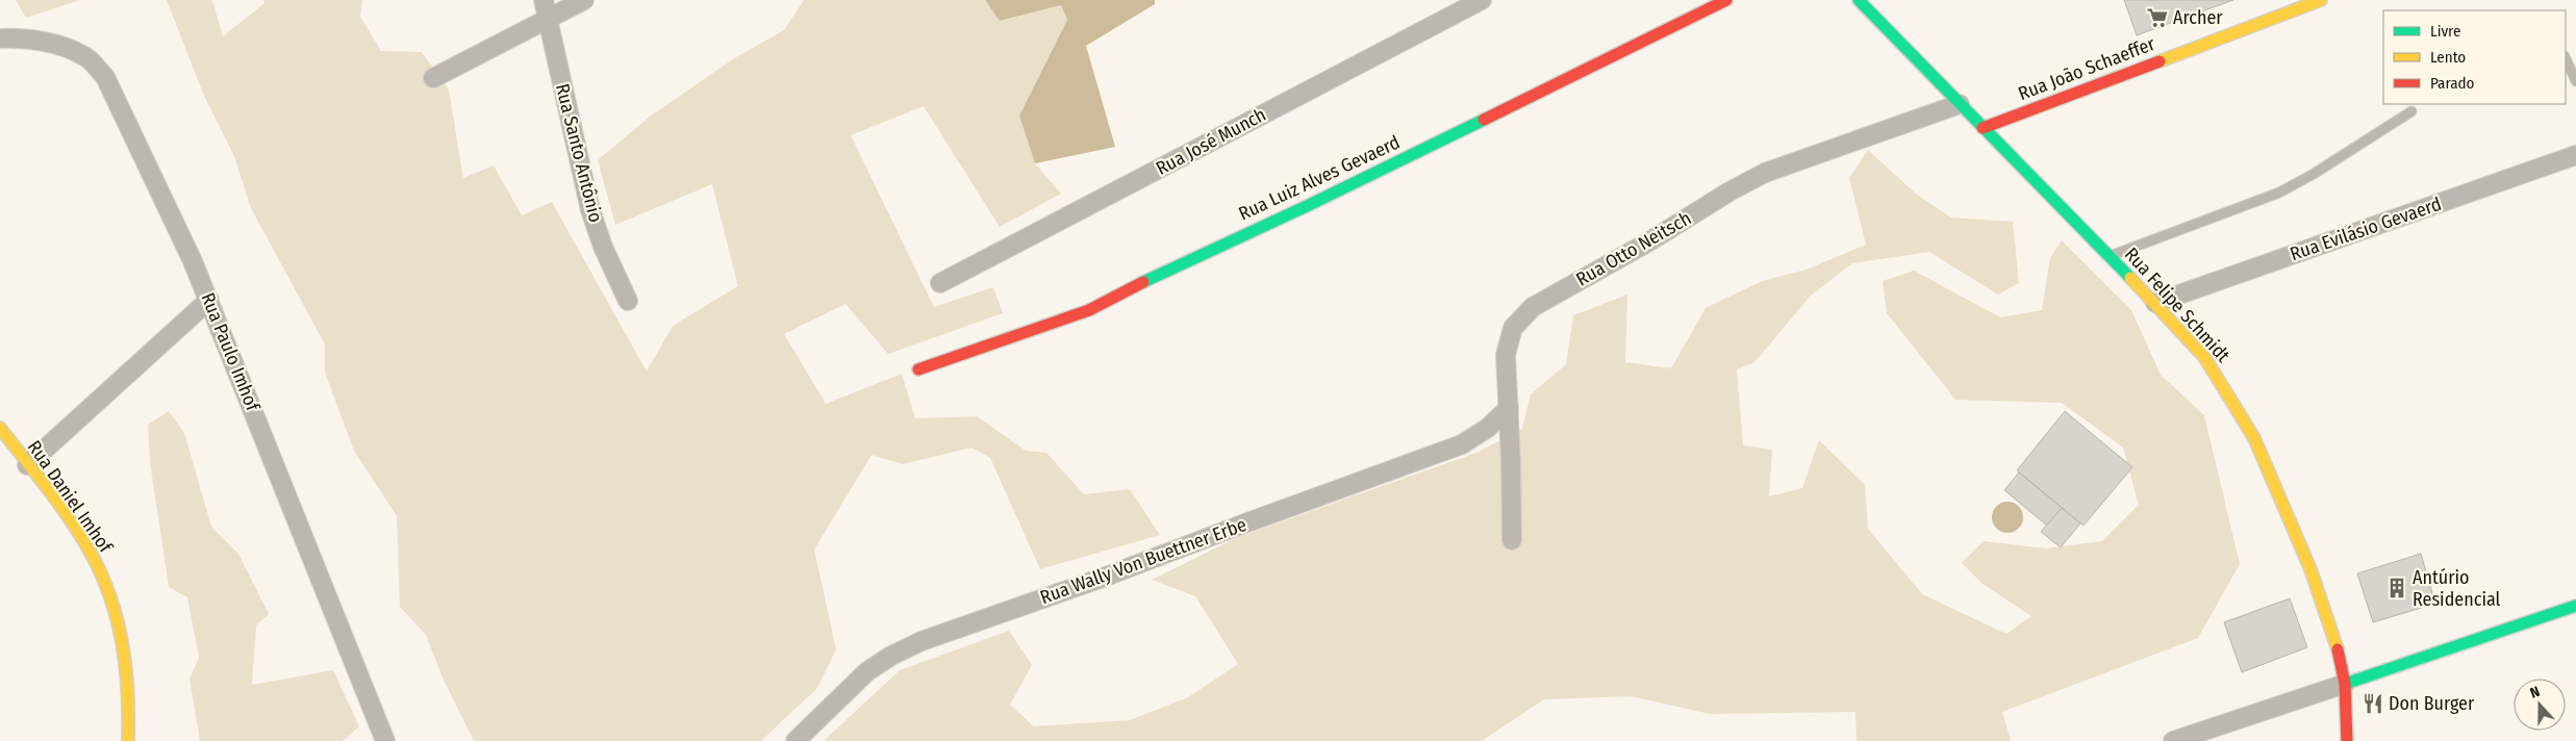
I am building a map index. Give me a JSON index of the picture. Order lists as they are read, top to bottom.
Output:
{
  "streets": {
    "street": [
      "Rua João Schaeffer",
      "Rua José Munch",
      "Rua Santo Antônio",
      "Rua Luiz Alves Gevaerd",
      "Rua Evilásio Gevaerd",
      "Rua Otto Neitsch",
      "Rua Felipe Schmidt",
      "Rua Paulo Imhof",
      "Rua Daniel Imhof",
      "Rua Wally Von Buettner Erbe"
    ]
  },
  "crossings": [
    ["Rua João Schaeffer", "Rua Felipe Schmidt"],
    ["Rua Evilásio Gevaerd", "Rua Felipe Schmidt"],
    ["Rua Otto Neitsch", "Rua Felipe Schmidt"],
    ["Rua Otto Neitsch", "Rua Wally Von Buettner Erbe"]
  ],
  "places": {
    "supermarket": ["Archer"],
    "building": ["Antúrio Residencial"],
    "restaurant": ["Don Burger"]
  },
  "legend": ["Livre", "Lento", "Parado"],
  "north": "top"
}
